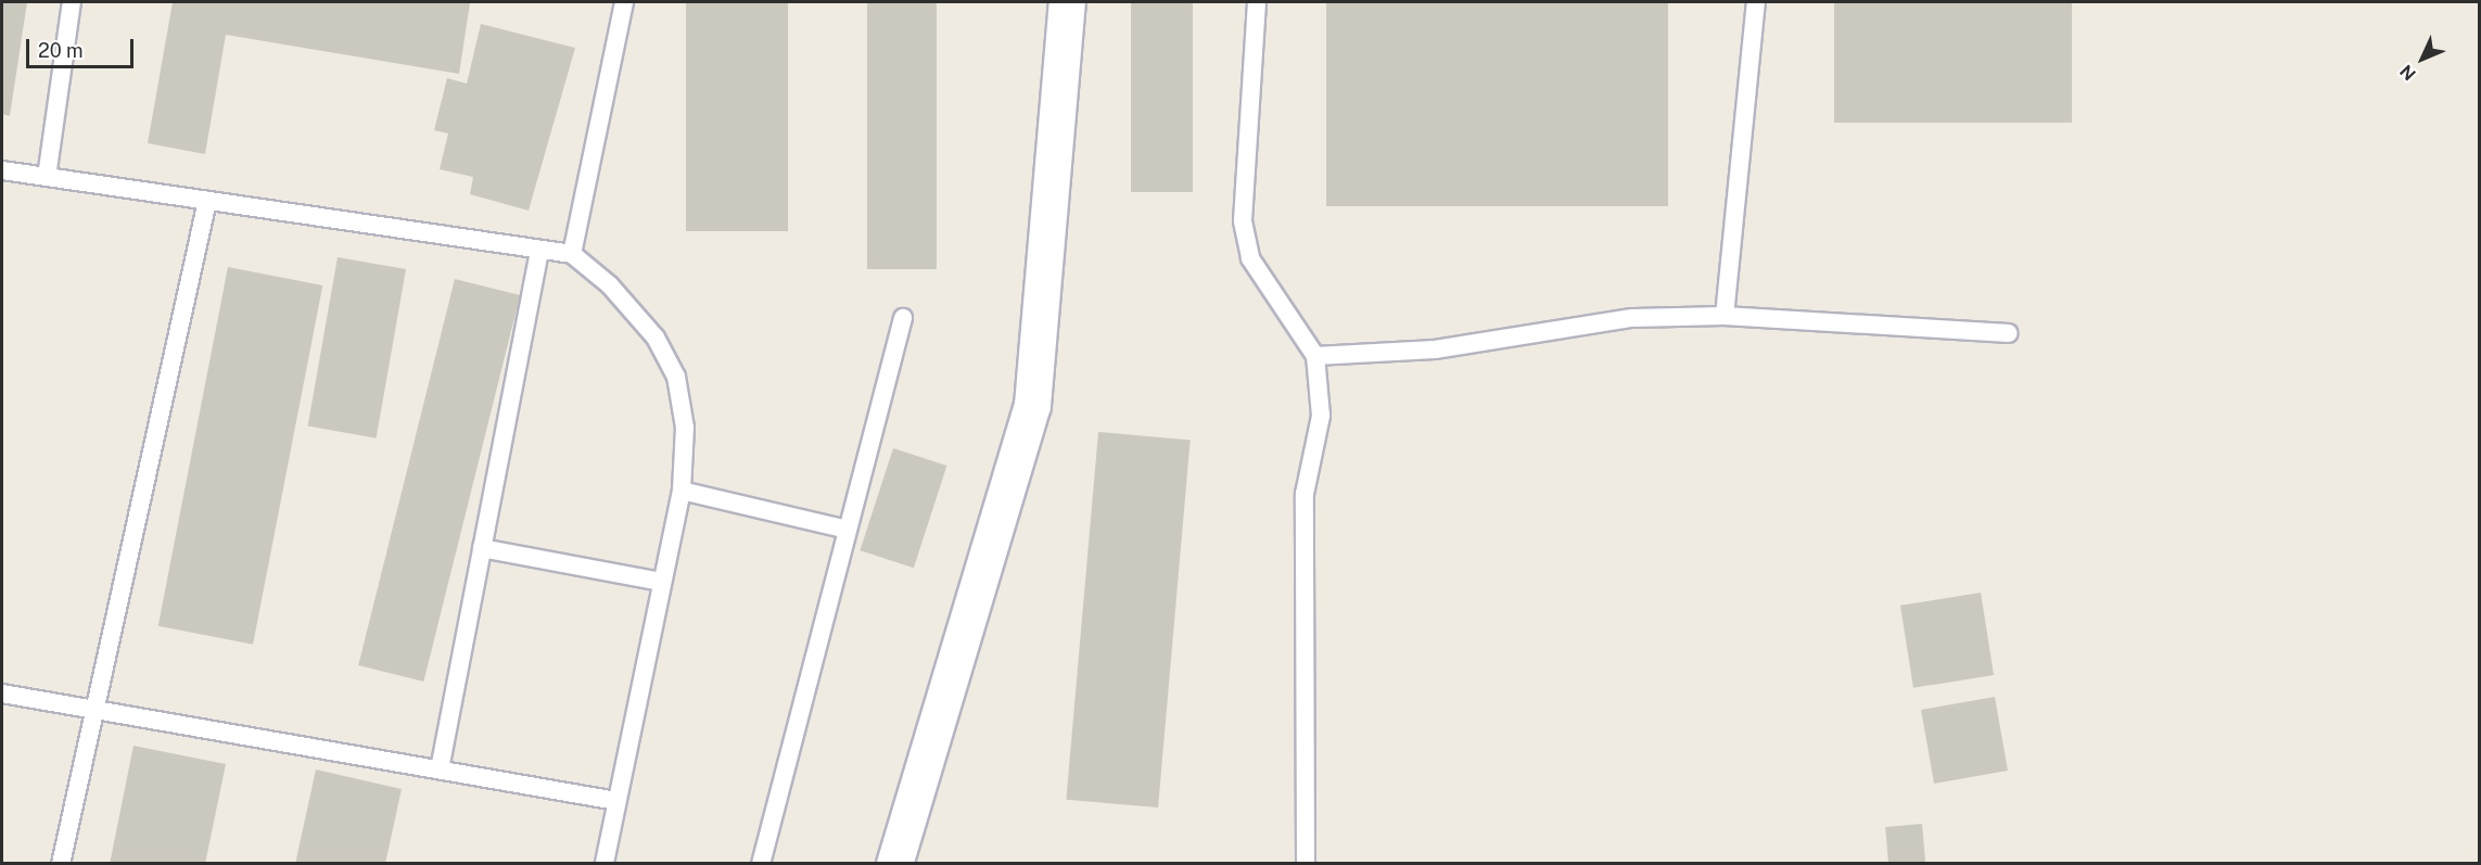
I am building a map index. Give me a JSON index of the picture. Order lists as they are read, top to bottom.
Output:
{
  "scale_bar": "20 m",
  "north": "bottom left"
}
